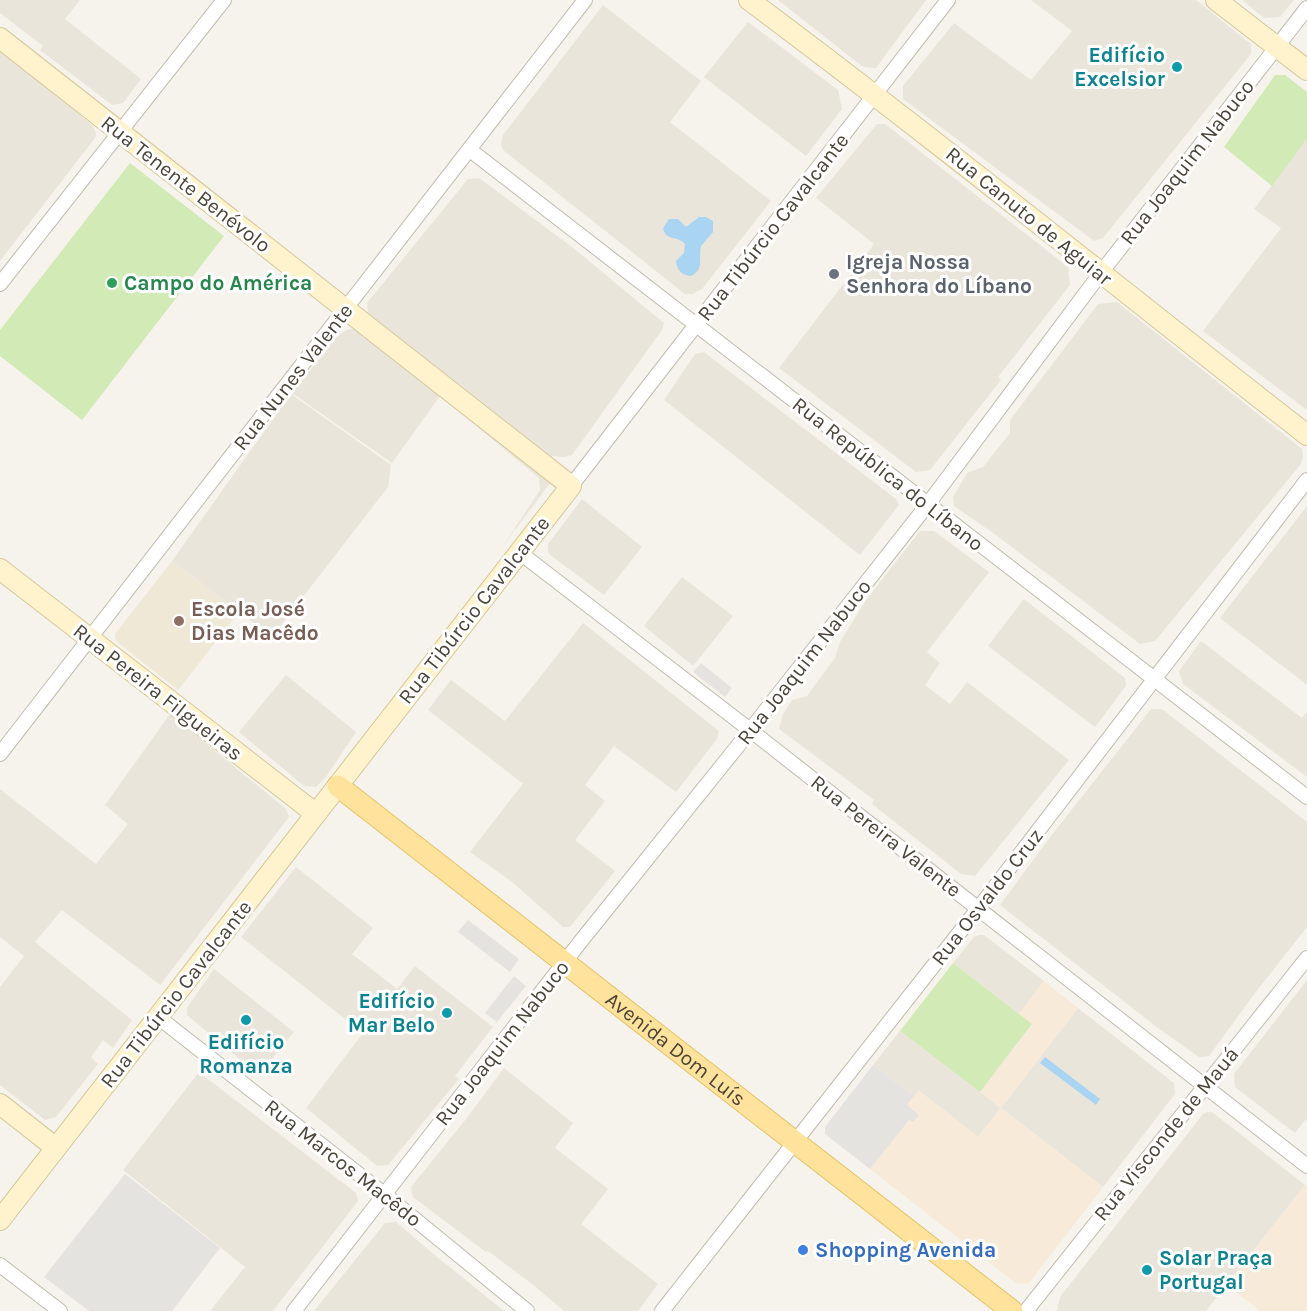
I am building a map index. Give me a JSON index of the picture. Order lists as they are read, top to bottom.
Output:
{
  "streets": {
    "main road": ["Avenida Dom Luís"],
    "street": [
      "Rua Joaquim Nabuco",
      "Rua Tenente Benévolo",
      "Rua Canuto de Aguiar",
      "Rua Tibúrcio Cavalcante",
      "Rua Nunes Valente",
      "Rua República do Líbano",
      "Rua Pereira Filgueiras",
      "Rua Pereira Valente",
      "Rua Osvaldo Cruz",
      "Rua Visconde de Mauá",
      "Rua Marcos Macêdo"
    ]
  },
  "crossings": [
    ["Rua Joaquim Nabuco", "Rua Canuto de Aguiar"],
    ["Rua Joaquim Nabuco", "Rua República do Líbano"],
    ["Rua Joaquim Nabuco", "Rua Pereira Valente"],
    ["Rua Joaquim Nabuco", "Avenida Dom Luís"],
    ["Rua Joaquim Nabuco", "Rua Marcos Macêdo"],
    ["Rua Tenente Benévolo", "Rua Tibúrcio Cavalcante"],
    ["Rua Tenente Benévolo", "Rua Nunes Valente"],
    ["Rua Canuto de Aguiar", "Rua Tibúrcio Cavalcante"],
    ["Rua Tibúrcio Cavalcante", "Rua República do Líbano"],
    ["Rua Tibúrcio Cavalcante", "Rua Pereira Filgueiras"],
    ["Rua Tibúrcio Cavalcante", "Rua Pereira Valente"],
    ["Rua Tibúrcio Cavalcante", "Avenida Dom Luís"],
    ["Rua Tibúrcio Cavalcante", "Rua Marcos Macêdo"],
    ["Rua Nunes Valente", "Rua República do Líbano"],
    ["Rua Nunes Valente", "Rua Pereira Filgueiras"],
    ["Rua República do Líbano", "Rua Osvaldo Cruz"],
    ["Rua Pereira Valente", "Rua Osvaldo Cruz"],
    ["Rua Pereira Valente", "Rua Visconde de Mauá"],
    ["Rua Osvaldo Cruz", "Avenida Dom Luís"]
  ],
  "places": [
    "Edifício Excelsior",
    "Igreja Nossa Senhora do Líbano",
    "Campo do América",
    "Escola José Dias Macêdo",
    "Edifício Mar Belo",
    "Edifício Romanza",
    "Shopping Avenida",
    "Solar Praça Portugal"
  ]
}
